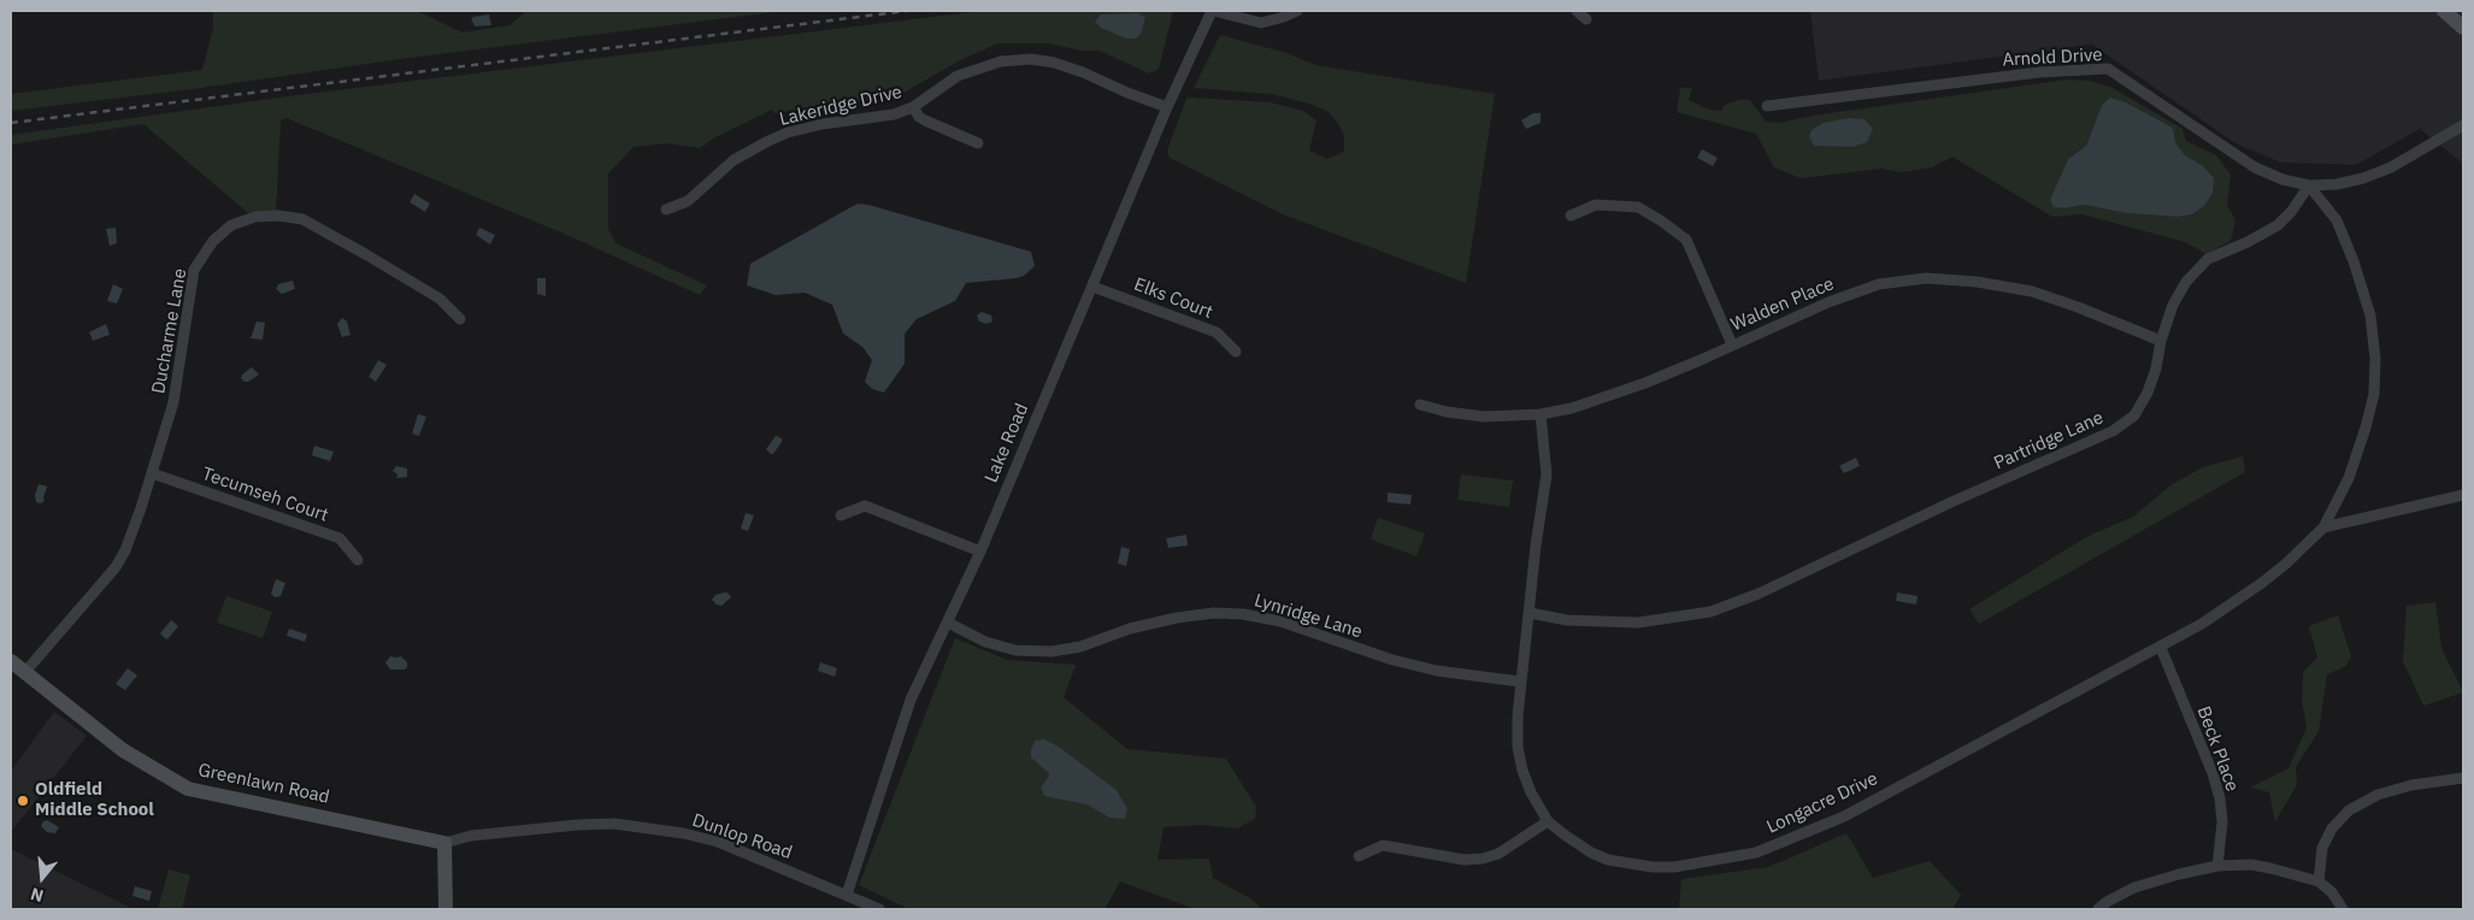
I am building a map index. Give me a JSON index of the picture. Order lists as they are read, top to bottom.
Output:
{
  "streets": {
    "main road": ["Greenlawn Road"],
    "street": [
      "Arnold Drive",
      "Lakeridge Drive",
      "Elks Court",
      "Walden Place",
      "Ducharme Lane",
      "Partridge Lane",
      "Lake Road",
      "Tecumseh Court",
      "Lynridge Lane",
      "Beck Place",
      "Longacre Drive",
      "Dunlop Road"
    ]
  },
  "crossings": [
    ["Arnold Drive", "Partridge Lane"],
    ["Lakeridge Drive", "Lake Road"],
    ["Elks Court", "Lake Road"],
    ["Walden Place", "Partridge Lane"],
    ["Walden Place", "Longacre Drive"],
    ["Ducharme Lane", "Tecumseh Court"],
    ["Ducharme Lane", "Greenlawn Road"],
    ["Partridge Lane", "Longacre Drive"],
    ["Lake Road", "Lynridge Lane"],
    ["Lake Road", "Dunlop Road"],
    ["Lynridge Lane", "Longacre Drive"],
    ["Beck Place", "Longacre Drive"],
    ["Greenlawn Road", "Dunlop Road"]
  ],
  "places": ["Oldfield Middle School"],
  "north": "bottom"
}
